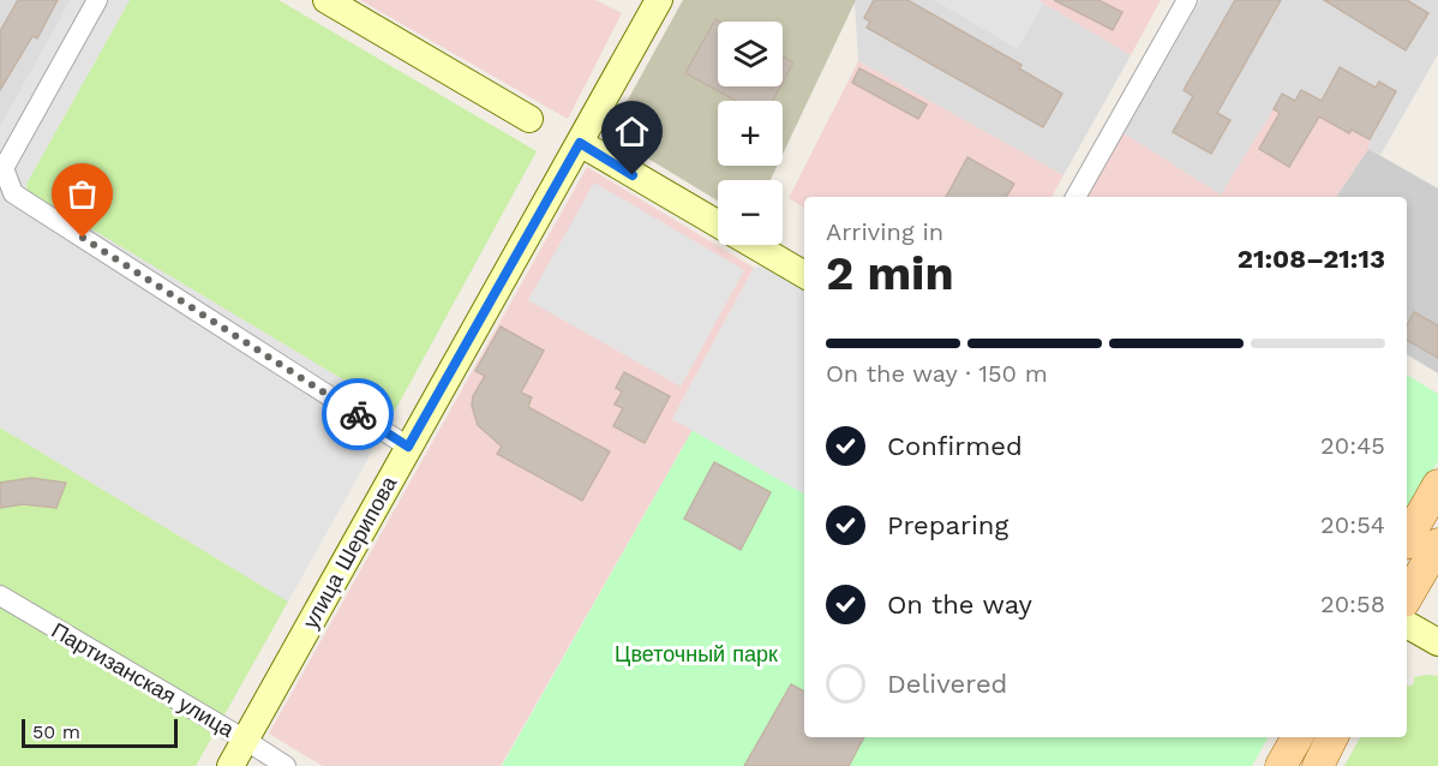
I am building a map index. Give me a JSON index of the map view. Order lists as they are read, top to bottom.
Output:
{
  "streets": {
    "main road": ["улица Шерипова"],
    "street": ["Партизанская улица"]
  },
  "crossings": [
    ["улица Шерипова", "Партизанская улица"]
  ],
  "parks": ["Цветочный парк"],
  "scale_bar": "50 m",
  "page": {
    "map_buttons": ["+", "−"],
    "heading": ["2 min", "Arriving in", "21:08–21:13"],
    "bar": "On the way · 150 m",
    "list": [
      ["Confirmed", "20:45"],
      ["Preparing", "20:54"],
      ["On the way", "20:58"],
      "Delivered"
    ],
    "scale": "50 m"
  }
}
